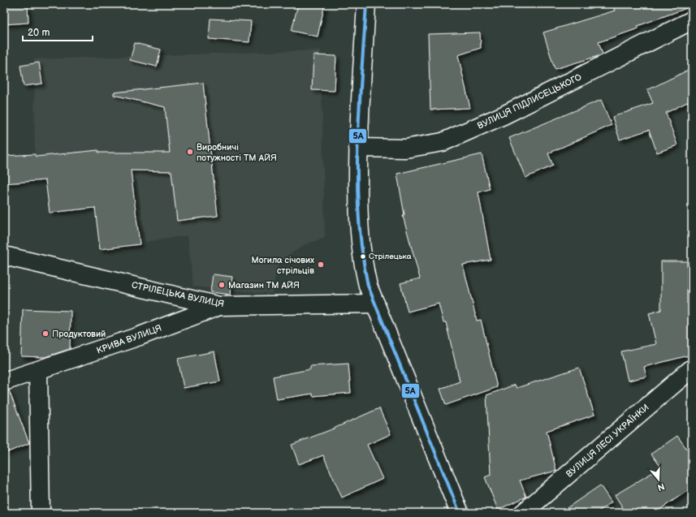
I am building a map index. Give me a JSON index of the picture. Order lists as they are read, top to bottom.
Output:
{
  "streets": {
    "street": [
      "ВУЛИЦЯ ПІДЛИСЕЦЬКОГО",
      "СТРІЛЕЦЬКА ВУЛИЦЯ",
      "КРИВА ВУЛИЦЯ",
      "ВУЛИЦЯ ЛЕСІ УКРАЇНКИ"
    ]
  },
  "crossings": [
    ["СТРІЛЕЦЬКА ВУЛИЦЯ", "КРИВА ВУЛИЦЯ"]
  ],
  "places": [
    "Виробничі потужності ТМ АЙЯ",
    "Стрілецька",
    "Могила січових стрільців",
    "Магазин ТМ АЙЯ",
    "Продуктовий"
  ],
  "lines": ["transit line 5А"],
  "scale_bar": "20 m",
  "north": "bottom"
}
